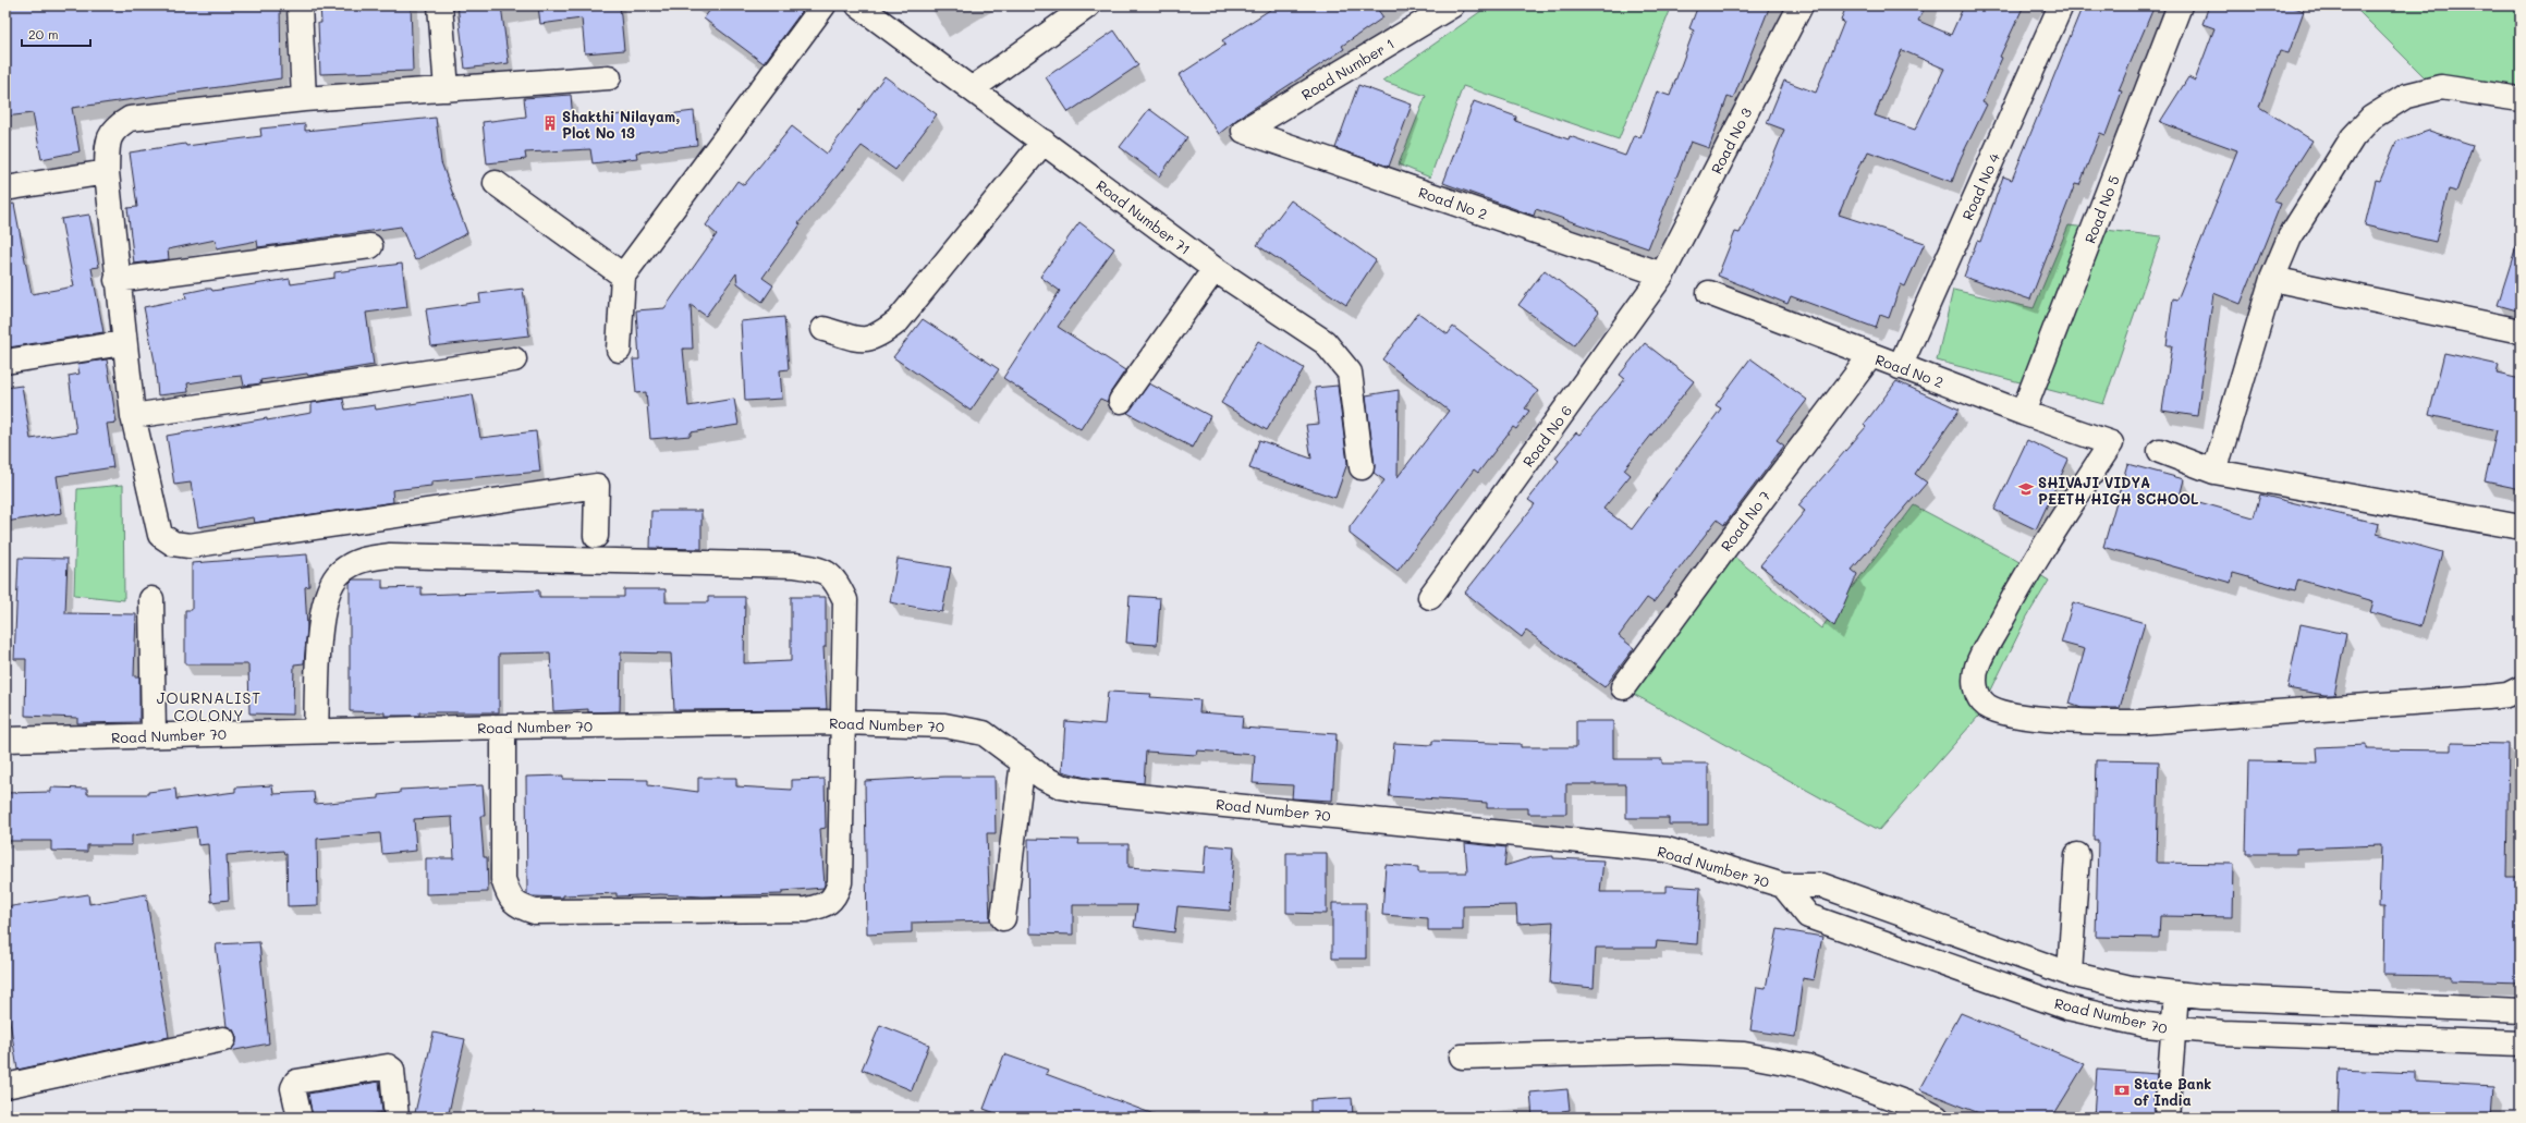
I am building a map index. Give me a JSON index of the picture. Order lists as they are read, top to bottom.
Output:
{
  "streets": {
    "street": [
      "Road Number 1",
      "Road No 3",
      "Road No 4",
      "Road No 2",
      "Road No 5",
      "Road Number 71",
      "Road No 6",
      "Road No 7",
      "Road Number 70"
    ]
  },
  "crossings": [
    ["Road Number 1", "Road No 2"],
    ["Road No 3", "Road No 2"],
    ["Road No 3", "Road No 6"],
    ["Road No 4", "Road No 2"],
    ["Road No 2", "Road No 5"],
    ["Road No 2", "Road No 6"],
    ["Road No 2", "Road No 7"]
  ],
  "districts": ["JOURNALIST COLONY"],
  "places": {
    "building": ["Shakthi Nilayam, Plot No 13"],
    "school or university": ["SHIVAJI VIDYA PEETH HIGH SCHOOL"],
    "bank": ["State Bank of India"]
  },
  "scale_bar": "20 m"
}
